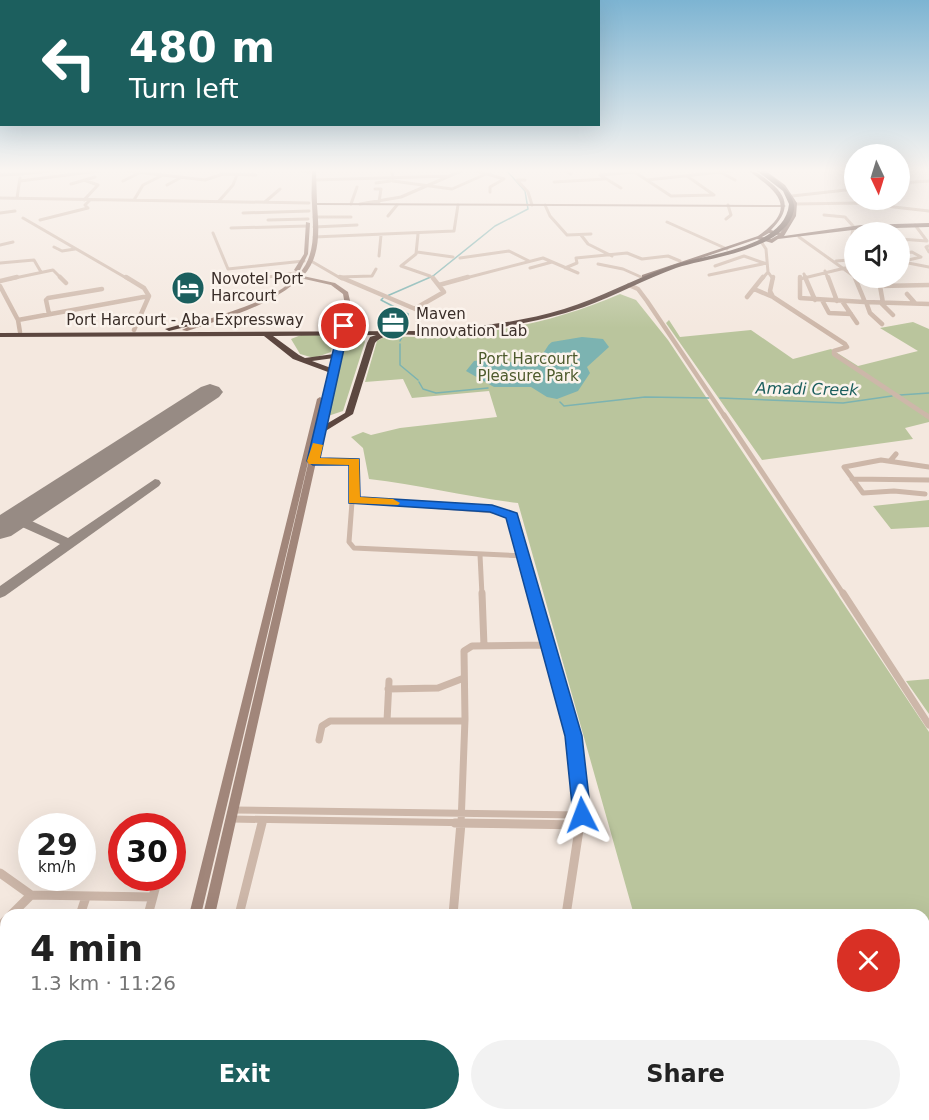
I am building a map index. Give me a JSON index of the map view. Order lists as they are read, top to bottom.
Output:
{
  "streets": {
    "highway": ["Port Harcourt - Aba Expressway"]
  },
  "water": ["Amadi Creek"],
  "parks": ["Port Harcourt Pleasure Park"],
  "places": {
    "hotel": ["Novotel Port Harcourt"],
    "office": ["Maven Innovation Lab"]
  },
  "north": "bottom",
  "page": {
    "turn": ["480 m", "Turn left"],
    "speed": "29 km/h",
    "limit": "30",
    "heading": ["4 min", "1.3 km · 11:26"],
    "buttons": ["Exit", "Share"]
  }
}
